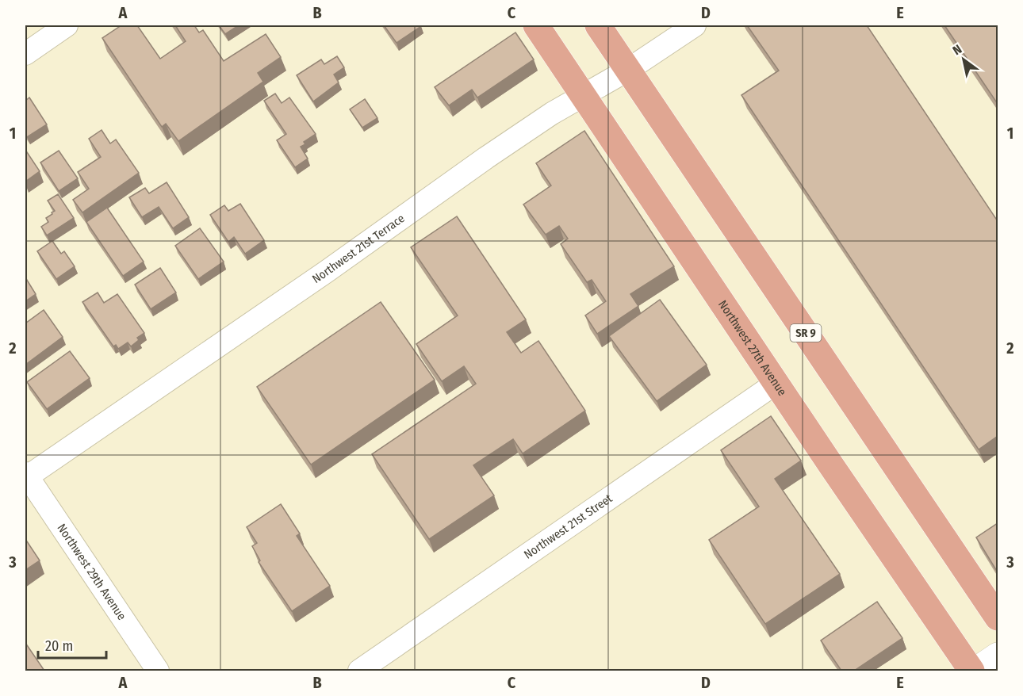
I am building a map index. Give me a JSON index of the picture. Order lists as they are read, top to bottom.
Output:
{
  "streets": {
    "highway": ["SR 9", "Northwest 27th Avenue"],
    "street": ["Northwest 21st Terrace", "Northwest 21st Street", "Northwest 29th Avenue"]
  },
  "crossings": [
    ["Northwest 21st Terrace", "SR 9"],
    ["Northwest 21st Terrace", "Northwest 27th Avenue"],
    ["Northwest 21st Terrace", "Northwest 29th Avenue"],
    ["Northwest 27th Avenue", "Northwest 21st Street"]
  ],
  "scale_bar": "20 m",
  "north": "top left",
  "grid": {
    "columns": [
      "A",
      "B",
      "C",
      "D",
      "E"
    ],
    "rows": ["1", "2", "3"]
  }
}
